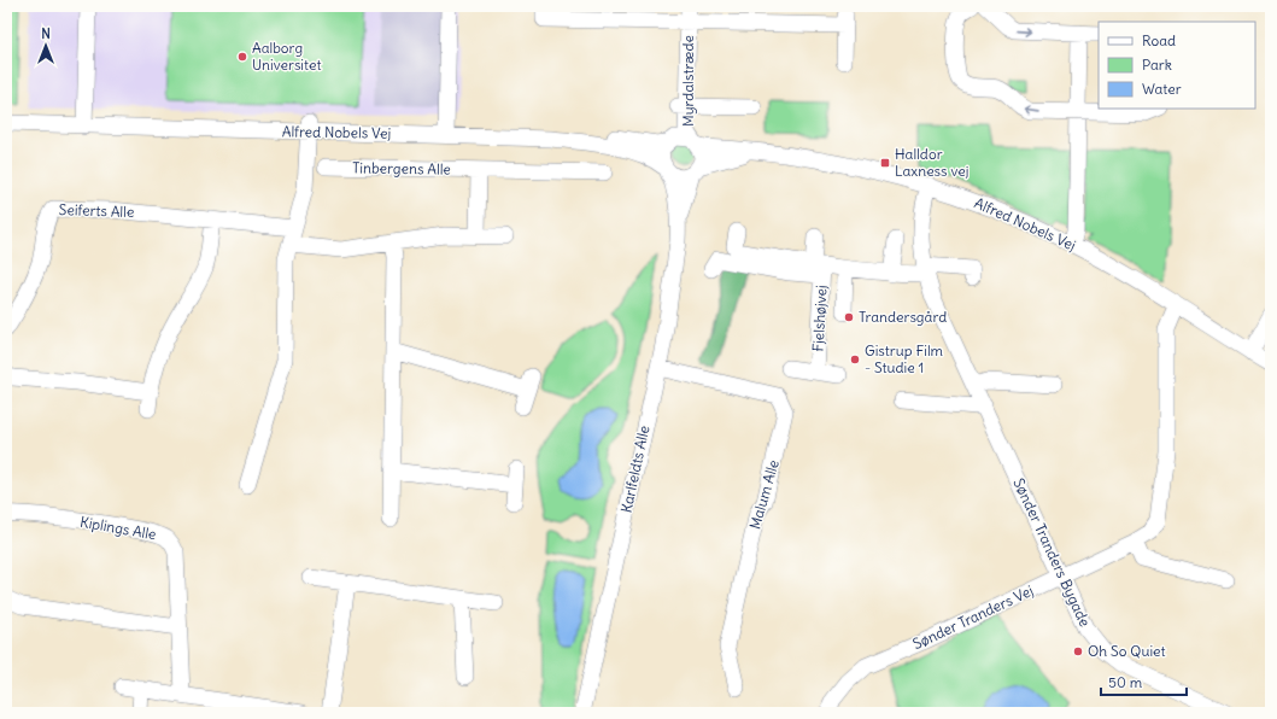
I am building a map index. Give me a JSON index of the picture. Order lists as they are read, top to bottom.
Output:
{
  "streets": {
    "street": [
      "Myrdalstræde",
      "Alfred Nobels Vej",
      "Tinbergens Alle",
      "Seiferts Alle",
      "Fjelshøjvej",
      "Karlfeldts Alle",
      "Malum Alle",
      "Kiplings Alle",
      "Sønder Tranders Bygade",
      "Sønder Tranders Vej"
    ]
  },
  "crossings": [
    ["Myrdalstræde", "Alfred Nobels Vej"],
    ["Myrdalstræde", "Karlfeldts Alle"],
    ["Alfred Nobels Vej", "Karlfeldts Alle"],
    ["Alfred Nobels Vej", "Sønder Tranders Bygade"],
    ["Alfred Nobels Vej", "Sønder Tranders Vej"],
    ["Fjelshøjvej", "Sønder Tranders Bygade"],
    ["Karlfeldts Alle", "Malum Alle"],
    ["Sønder Tranders Bygade", "Sønder Tranders Vej"]
  ],
  "places": {
    "other": [
      "Aalborg Universitet",
      "Trandersgård",
      "Gistrup Film - Studie 1",
      "Oh So Quiet"
    ],
    "transit": ["Halldor Laxness vej"]
  },
  "legend": ["Road", "Park", "Water"],
  "scale_bar": "50 m",
  "north": "top"
}
